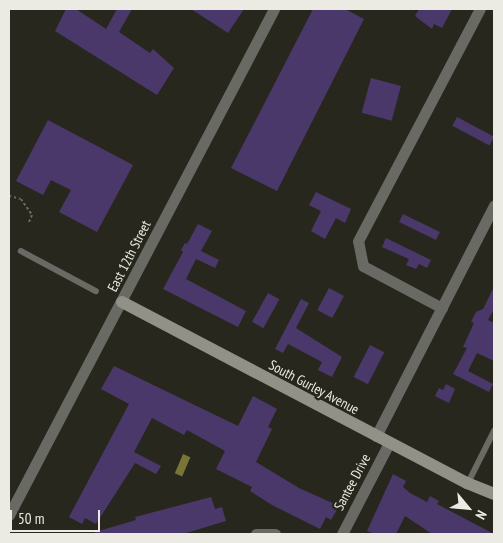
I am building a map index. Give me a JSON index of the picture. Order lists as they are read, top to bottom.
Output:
{
  "streets": {
    "street": ["East 12th Street", "South Gurley Avenue", "Santee Drive"]
  },
  "crossings": [
    ["East 12th Street", "South Gurley Avenue"],
    ["South Gurley Avenue", "Santee Drive"]
  ],
  "scale_bar": "50 m",
  "north": "bottom right"
}
